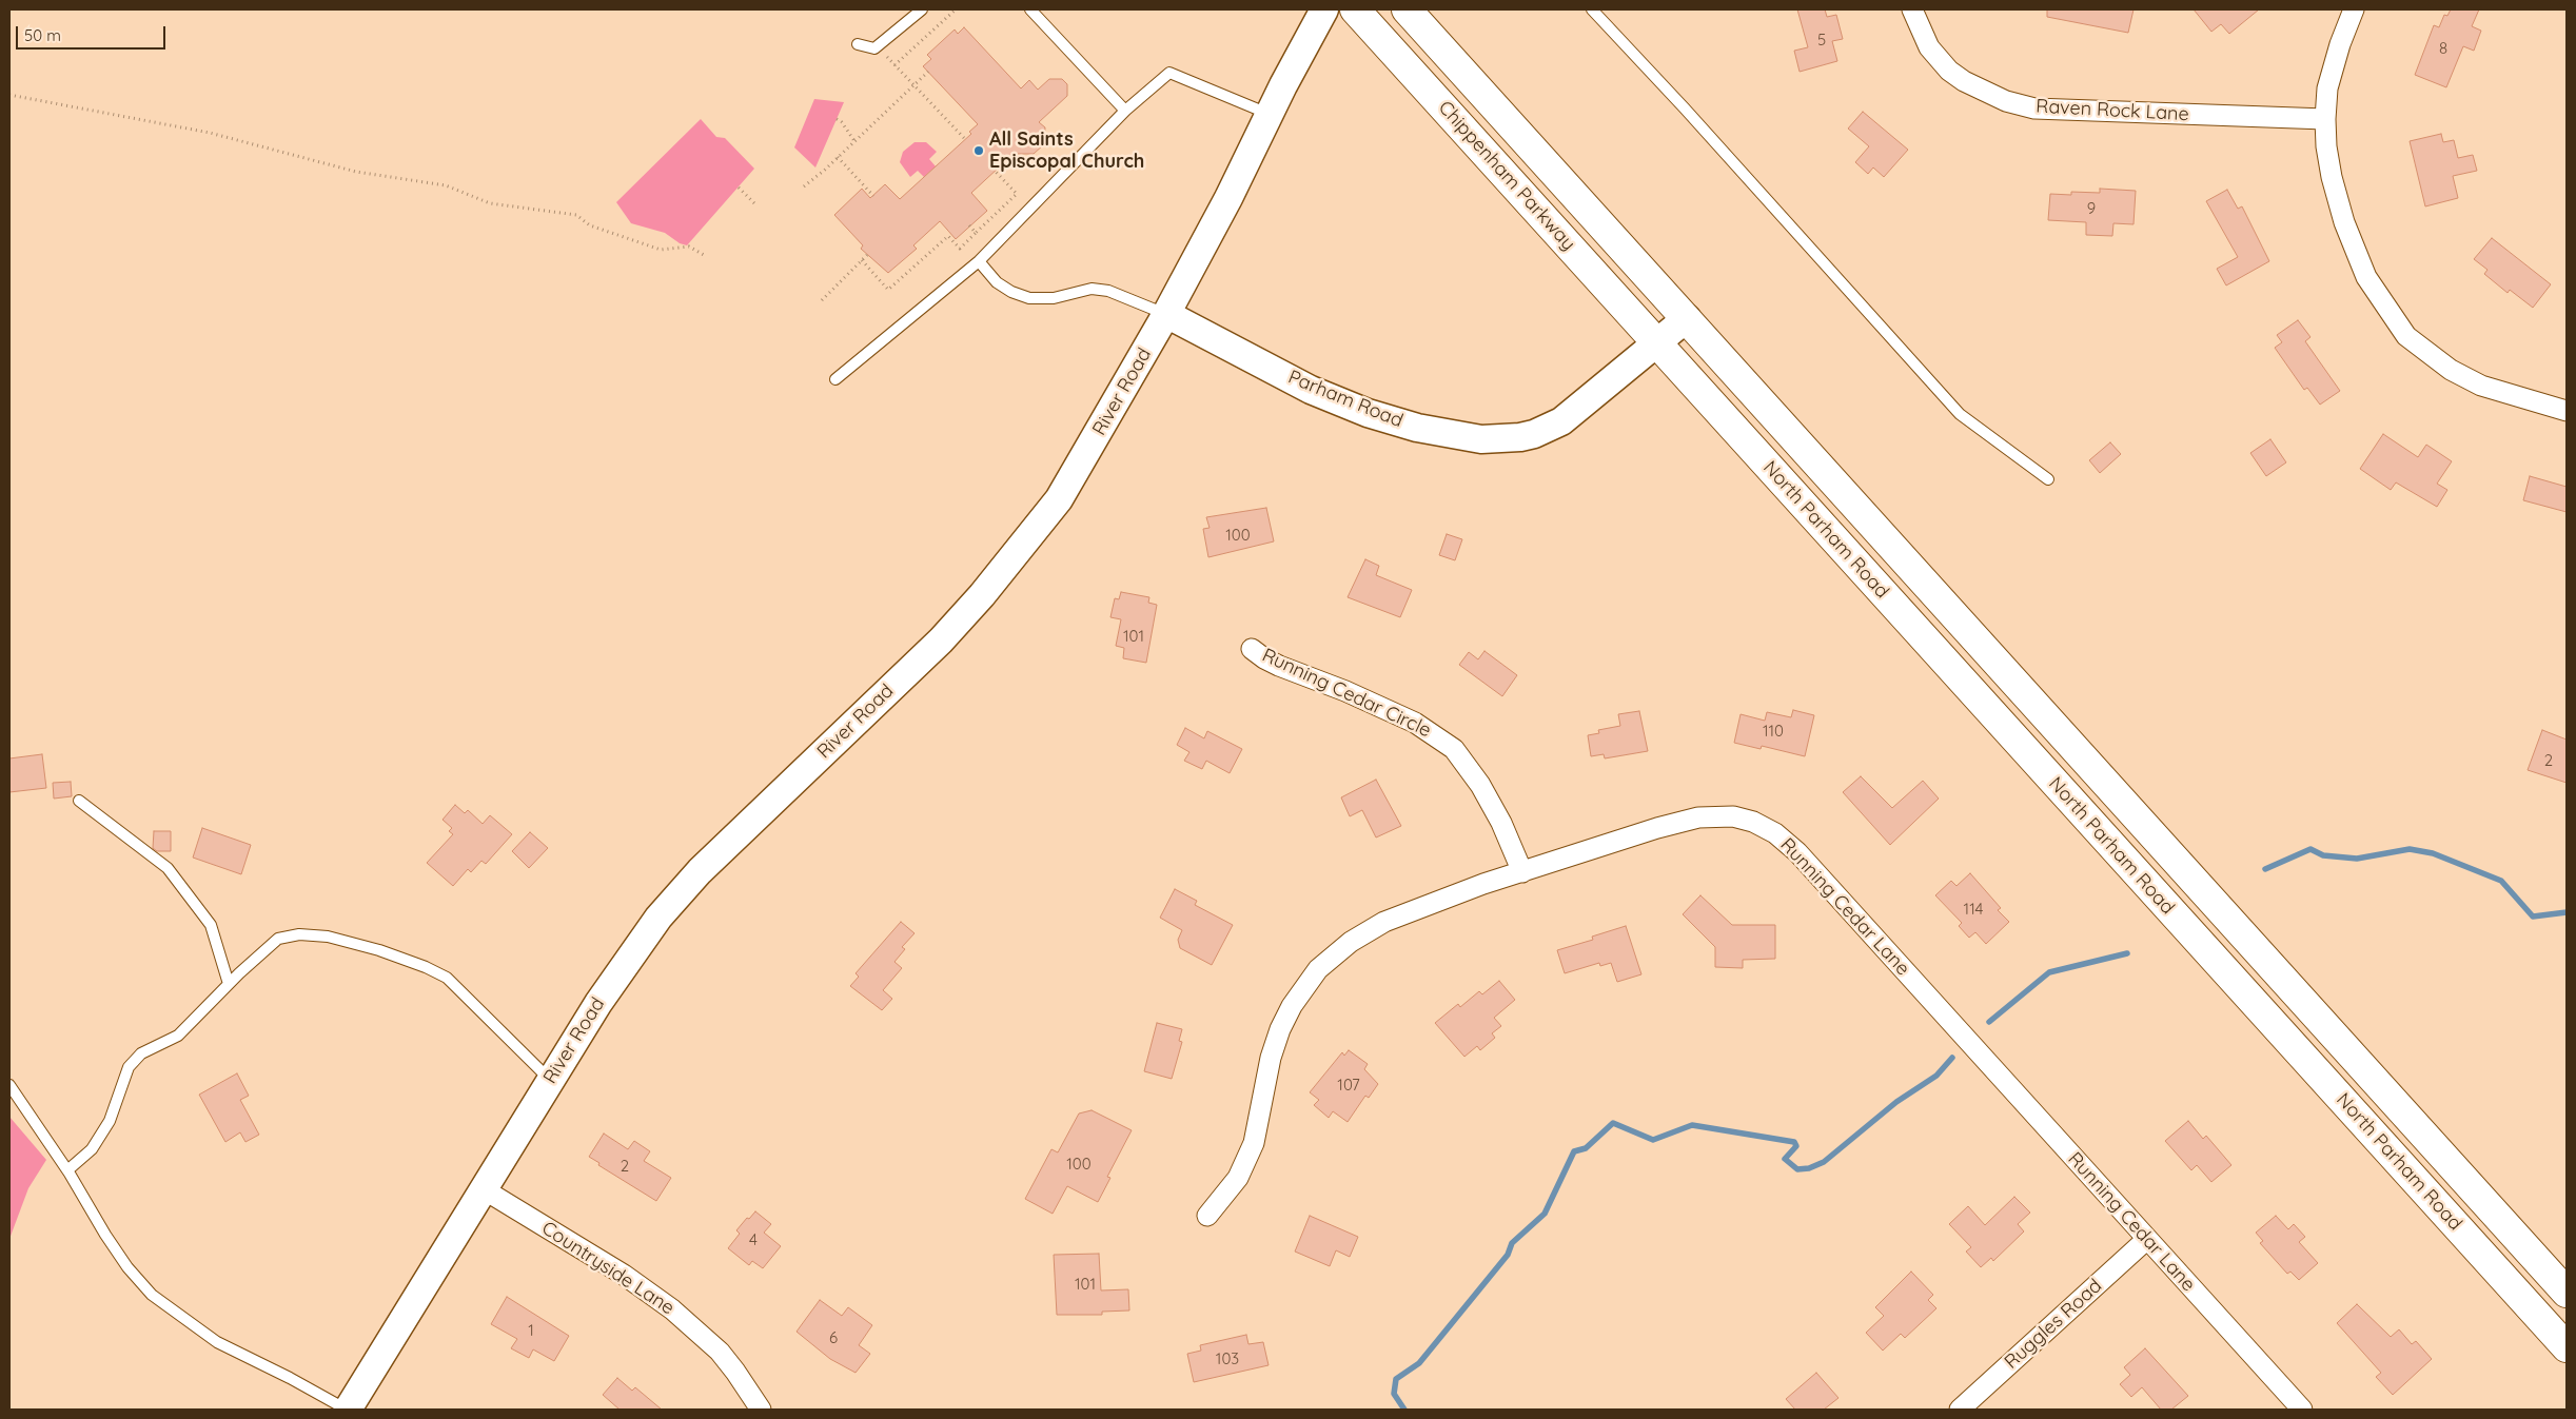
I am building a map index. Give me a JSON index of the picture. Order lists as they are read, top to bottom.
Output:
{
  "streets": {
    "highway": ["Chippenham Parkway", "North Parham Road"],
    "main road": ["River Road", "Parham Road"],
    "street": [
      "Raven Rock Lane",
      "Running Cedar Circle",
      "Running Cedar Lane",
      "Countryside Lane",
      "Ruggles Road"
    ]
  },
  "crossings": [
    ["Chippenham Parkway", "Parham Road"],
    ["Chippenham Parkway", "North Parham Road"],
    ["River Road", "Parham Road"],
    ["River Road", "Countryside Lane"],
    ["Parham Road", "North Parham Road"],
    ["Running Cedar Circle", "Running Cedar Lane"],
    ["Running Cedar Lane", "Ruggles Road"]
  ],
  "places": ["All Saints Episcopal Church"],
  "house_numbers": [
    "5",
    "8",
    "9",
    "100",
    "101",
    "110",
    "2",
    "114",
    "107",
    "100",
    "2",
    "4",
    "101",
    "1",
    "6",
    "103"
  ],
  "scale_bar": "50 m"
}
